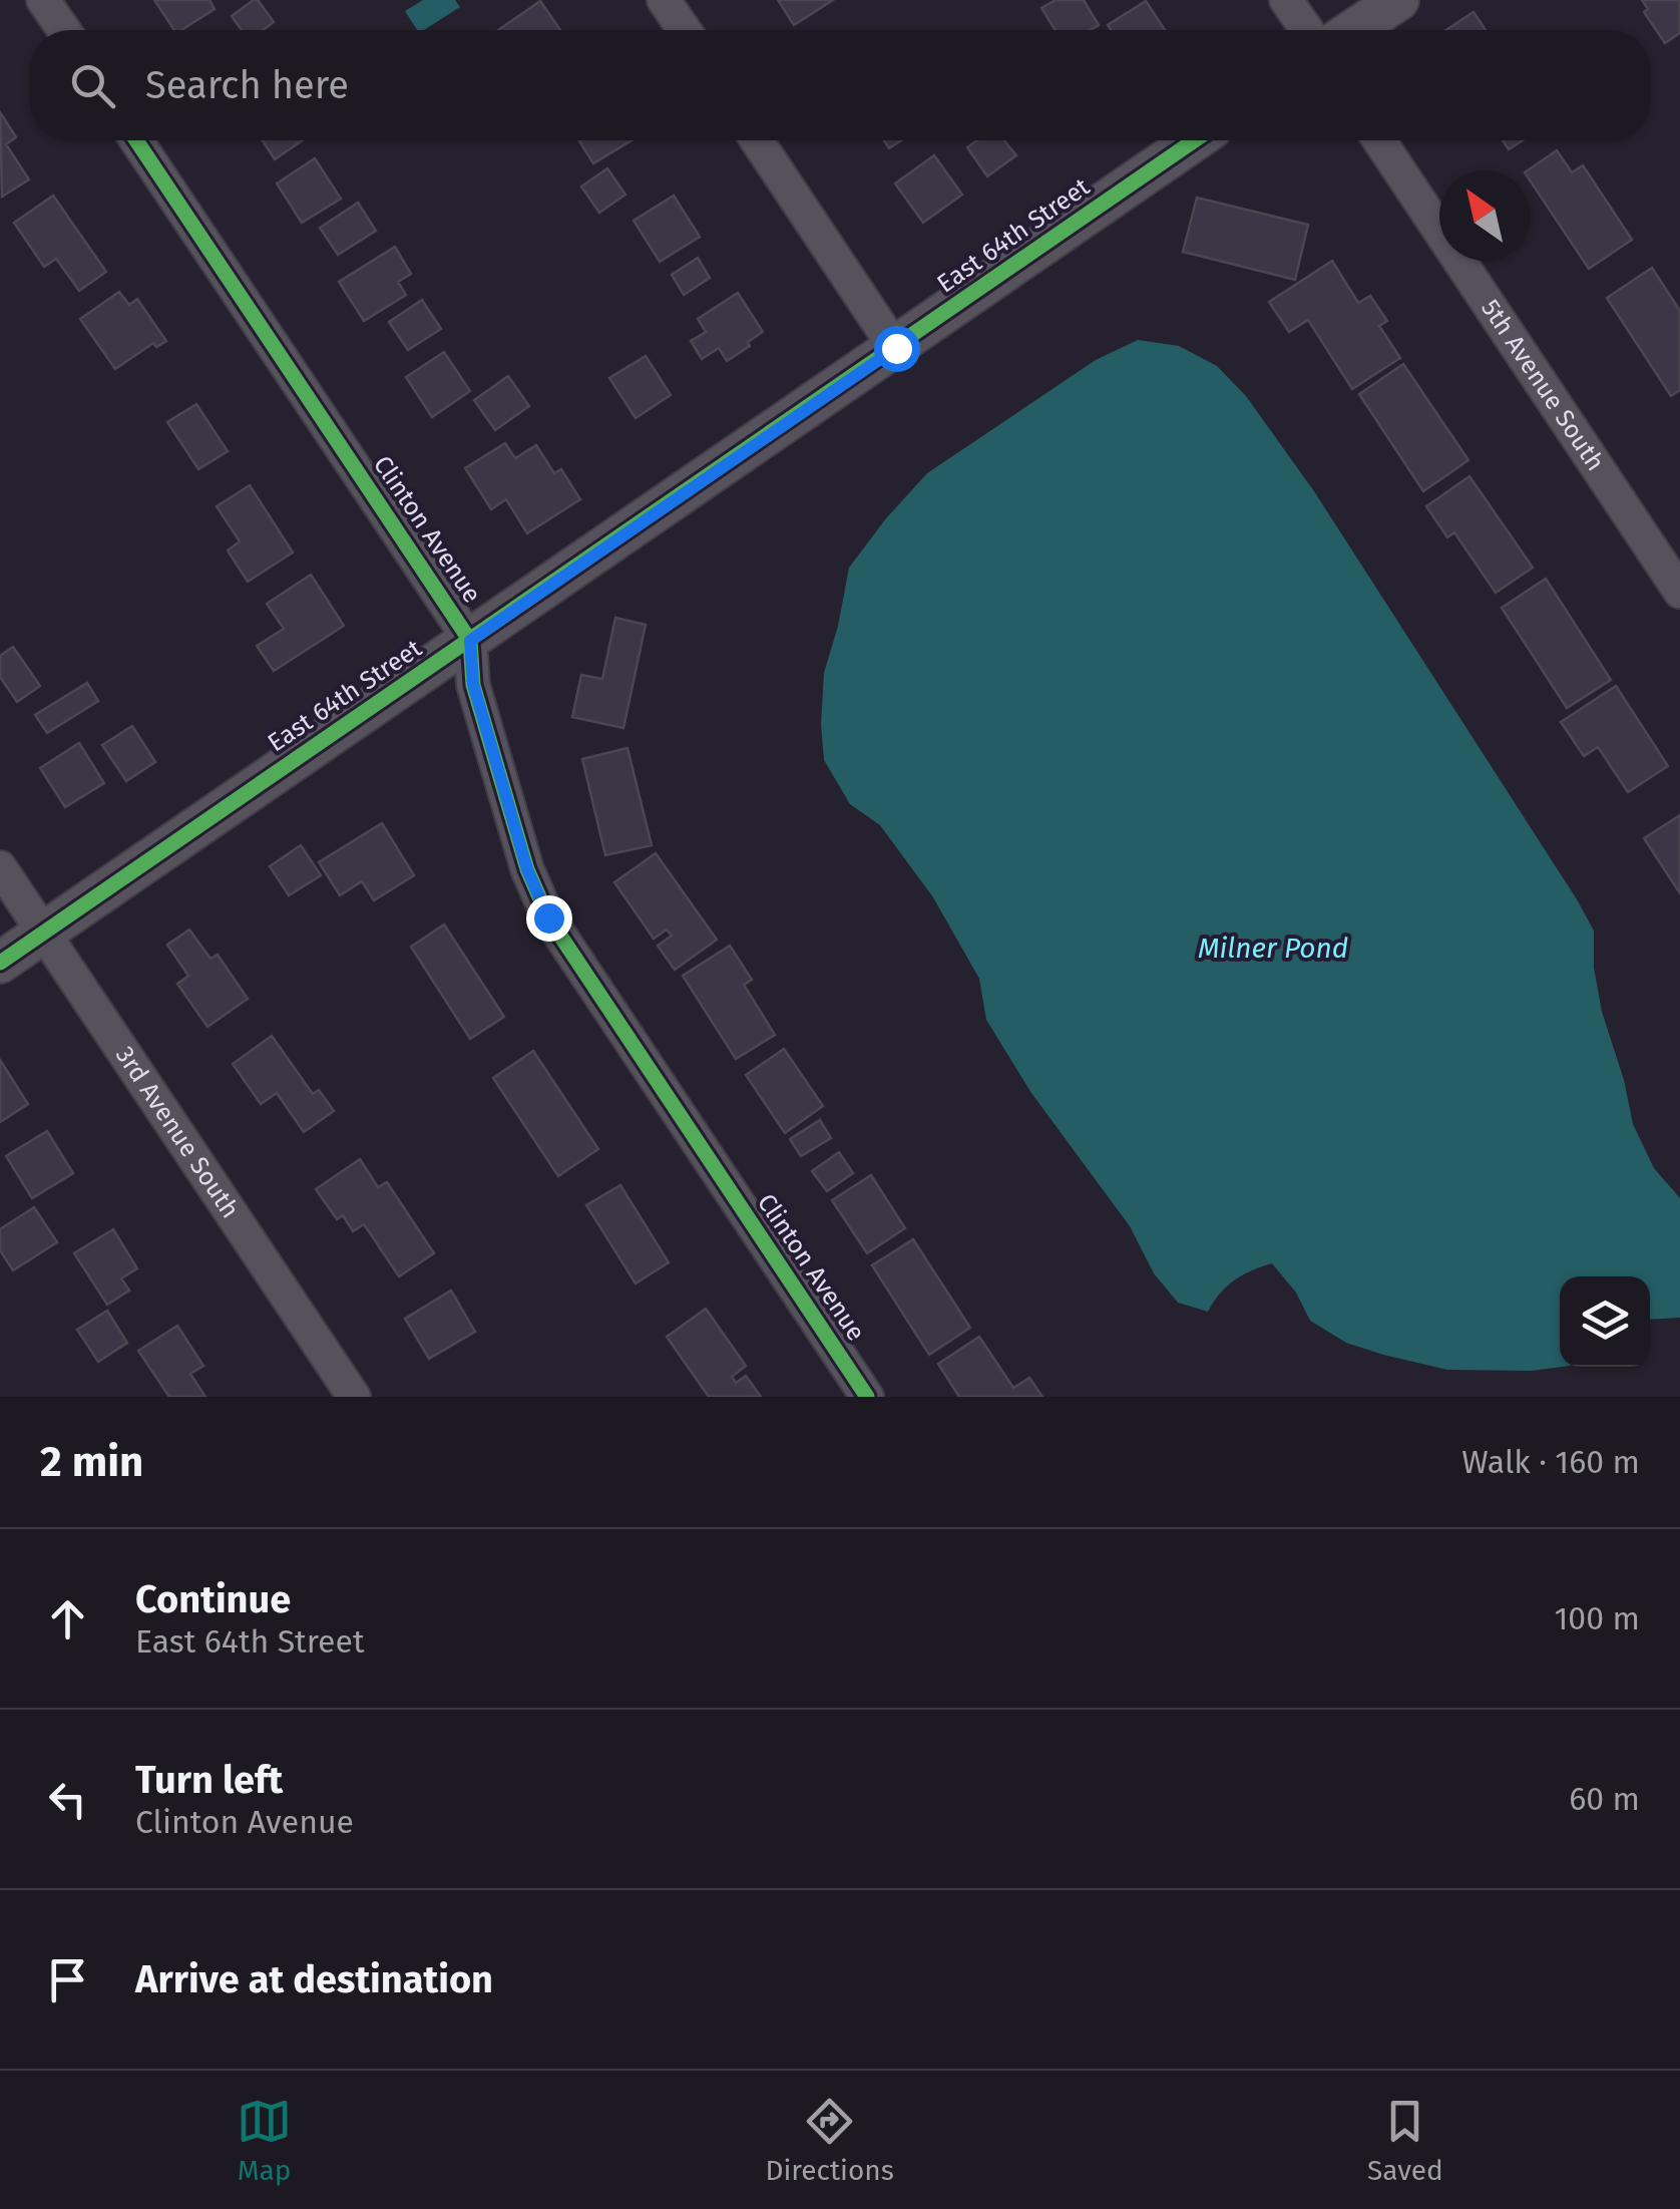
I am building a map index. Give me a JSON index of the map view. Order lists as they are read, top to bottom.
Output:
{
  "streets": {
    "street": [
      "East 64th Street",
      "5th Avenue South",
      "Clinton Avenue",
      "3rd Avenue South"
    ]
  },
  "crossings": [
    ["East 64th Street", "Clinton Avenue"],
    ["East 64th Street", "3rd Avenue South"]
  ],
  "water": ["Milner Pond"],
  "north": "top left",
  "page": {
    "search": "Search here",
    "heading": ["2 min", "Walk · 160 m"],
    "list": [
      ["Continue", "East 64th Street", "100 m"],
      ["Turn left", "Clinton Avenue", "60 m"],
      "Arrive at destination"
    ],
    "nav": ["Map", "Directions", "Saved"]
  }
}
